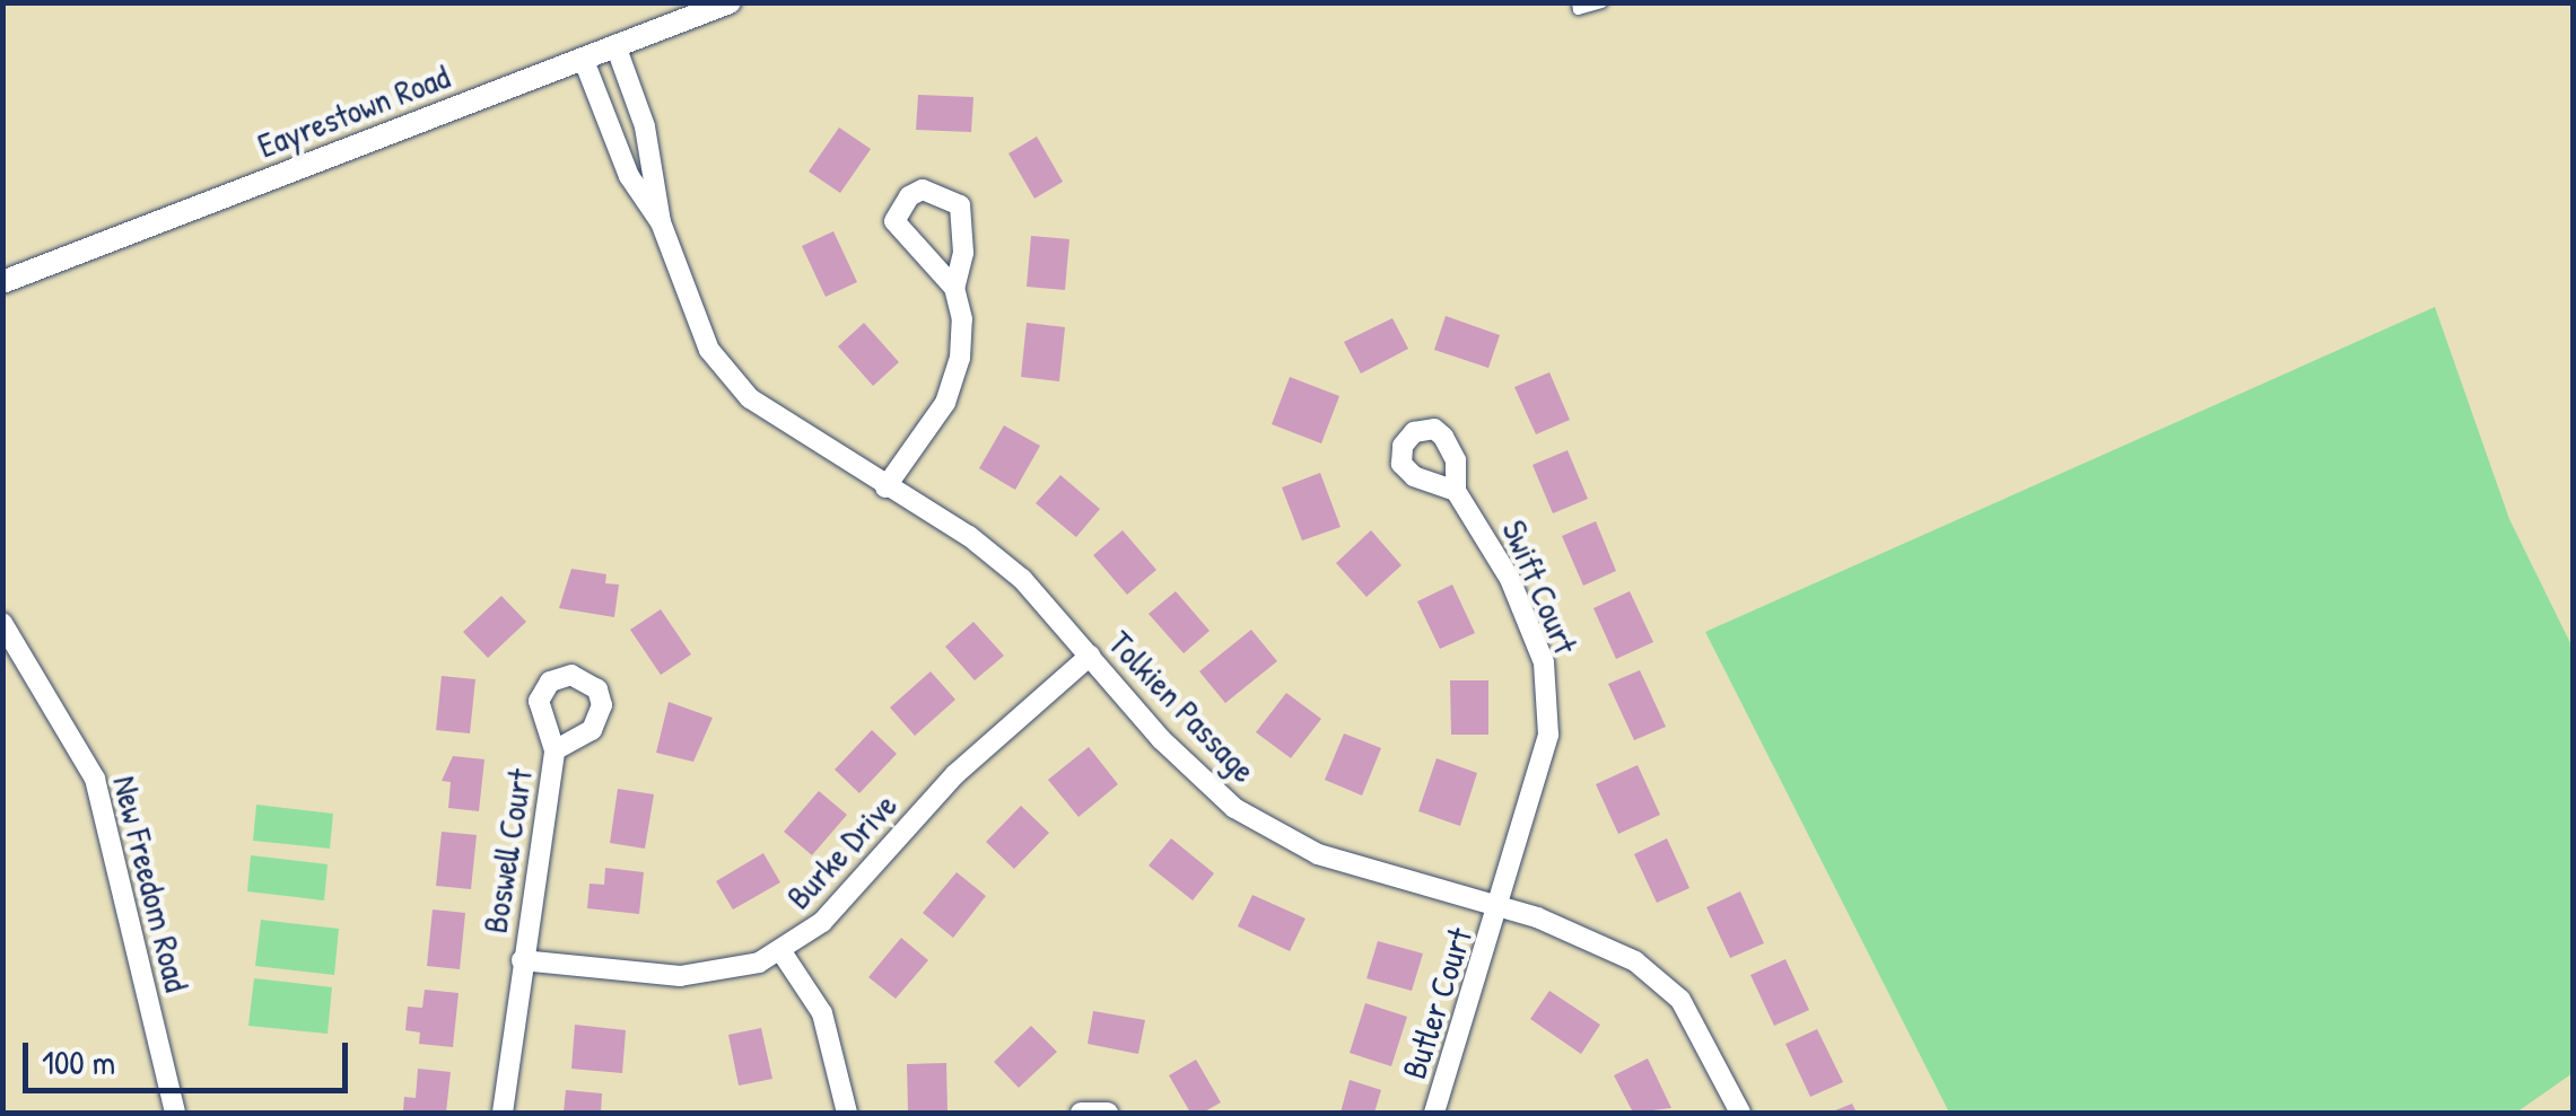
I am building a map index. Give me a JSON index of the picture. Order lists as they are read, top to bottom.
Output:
{
  "streets": {
    "street": [
      "Eayrestown Road",
      "Swift Court",
      "Tolkien Passage",
      "Boswell Court",
      "Burke Drive",
      "New Freedom Road",
      "Butler Court"
    ]
  },
  "crossings": [
    ["Eayrestown Road", "Tolkien Passage"],
    ["Swift Court", "Tolkien Passage"],
    ["Swift Court", "Butler Court"],
    ["Tolkien Passage", "Burke Drive"],
    ["Tolkien Passage", "Butler Court"],
    ["Boswell Court", "Burke Drive"]
  ],
  "scale_bar": "100 m"
}
